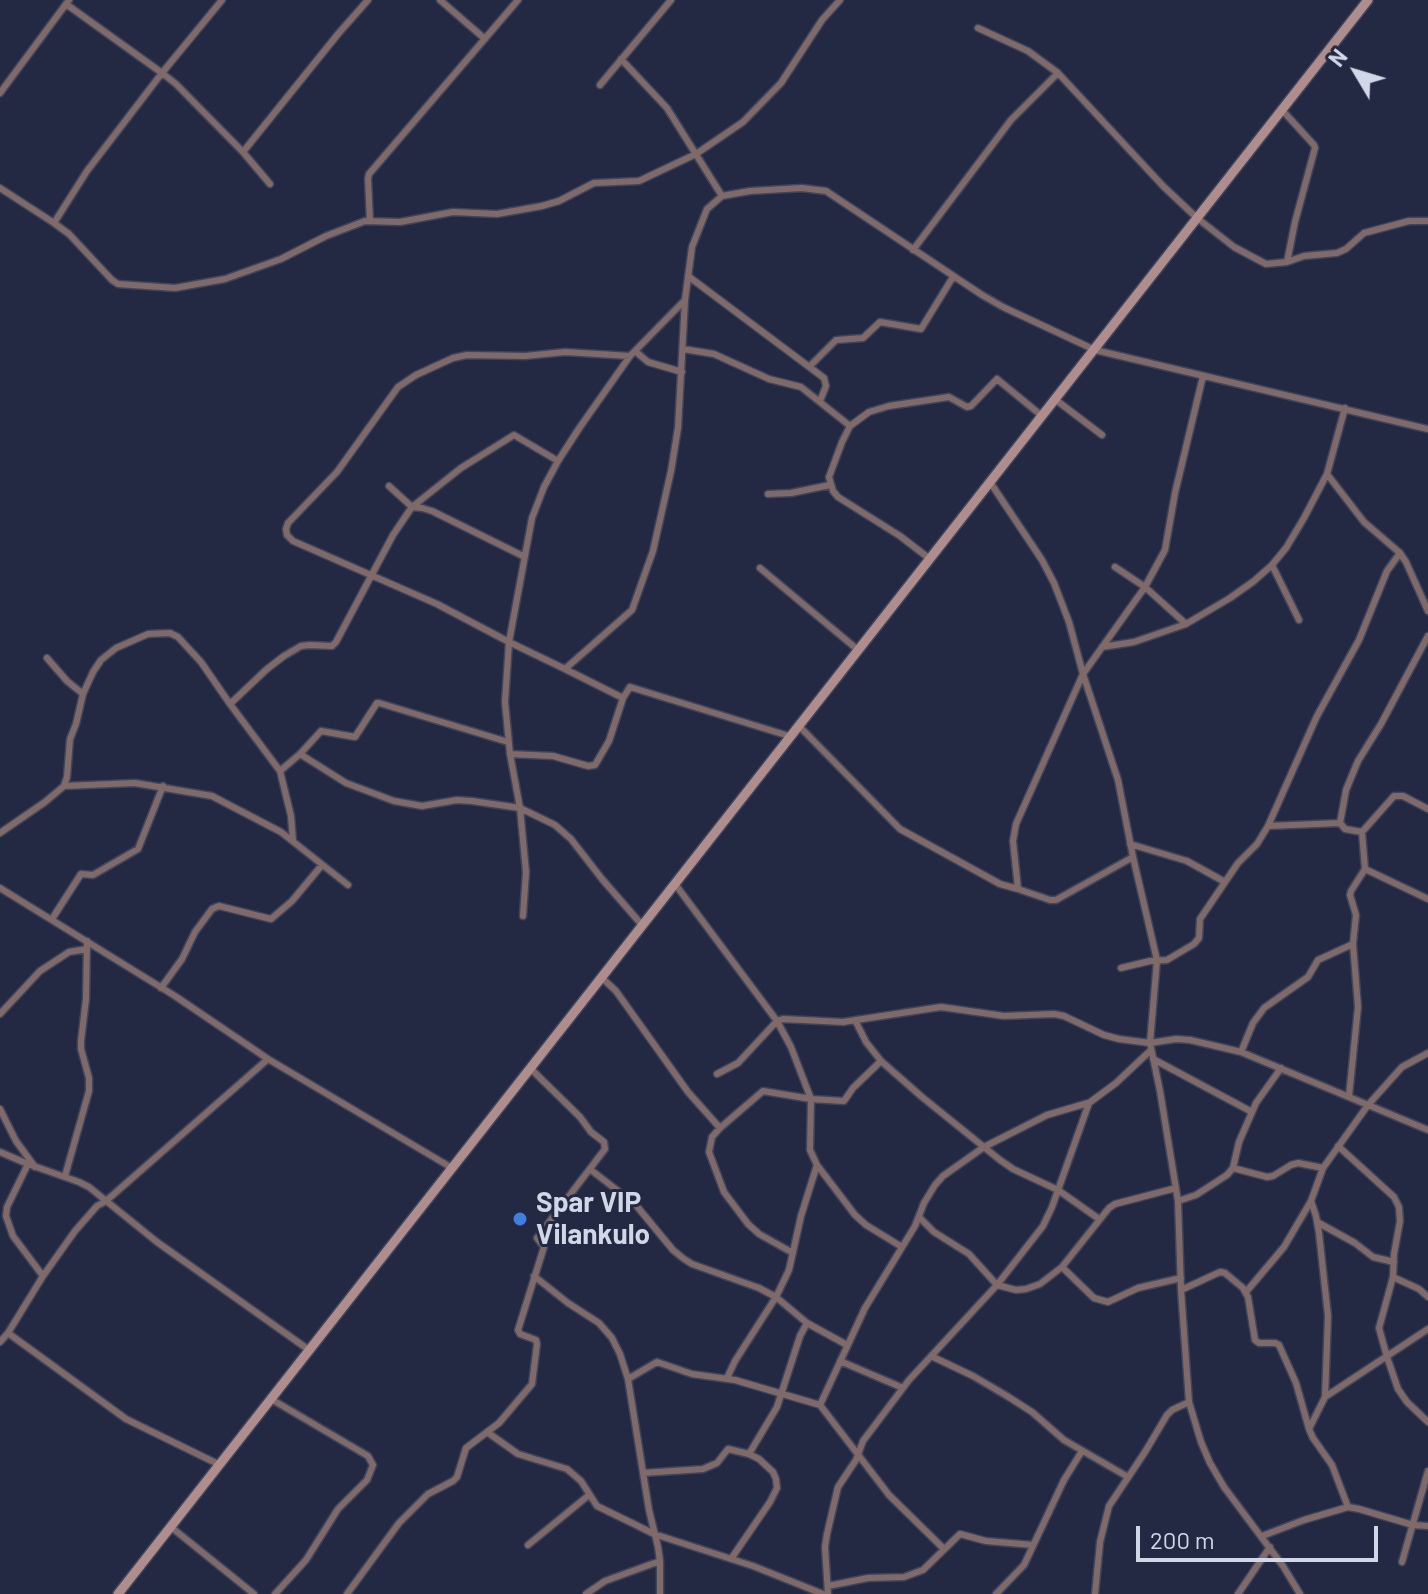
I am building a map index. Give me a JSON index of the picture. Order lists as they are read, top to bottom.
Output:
{
  "places": ["Spar VIP Vilankulo"],
  "scale_bar": "200 m",
  "north": "top left"
}
